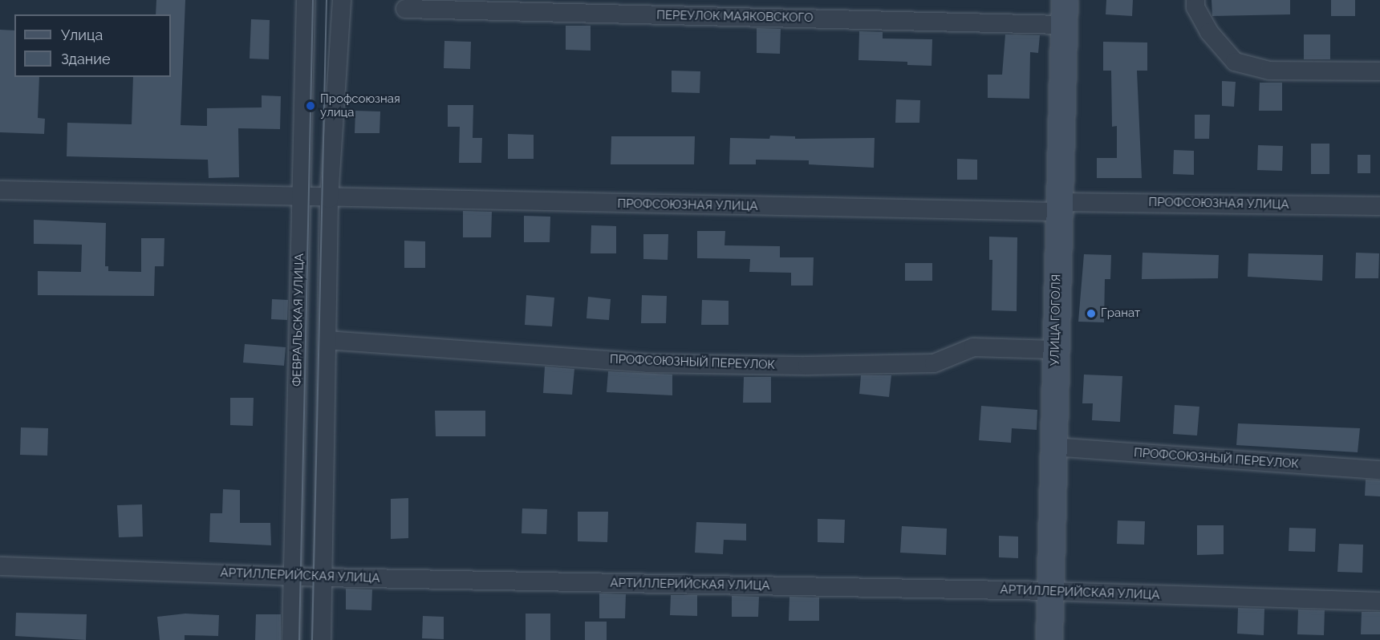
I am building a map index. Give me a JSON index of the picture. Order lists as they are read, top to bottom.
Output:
{
  "streets": {
    "main road": ["УЛИЦА ГОГОЛЯ"],
    "street": [
      "ПЕРЕУЛОК МАЯКОВСКОГО",
      "ПРОФСОЮЗНАЯ УЛИЦА",
      "ФЕВРАЛЬСКАЯ УЛИЦА",
      "ПРОФСОЮЗНЫЙ ПЕРЕУЛОК",
      "АРТИЛЛЕРИЙСКАЯ УЛИЦА"
    ]
  },
  "crossings": [
    ["ПЕРЕУЛОК МАЯКОВСКОГО", "УЛИЦА ГОГОЛЯ"],
    ["ПРОФСОЮЗНАЯ УЛИЦА", "ФЕВРАЛЬСКАЯ УЛИЦА"],
    ["ПРОФСОЮЗНАЯ УЛИЦА", "УЛИЦА ГОГОЛЯ"],
    ["ФЕВРАЛЬСКАЯ УЛИЦА", "АРТИЛЛЕРИЙСКАЯ УЛИЦА"],
    ["УЛИЦА ГОГОЛЯ", "ПРОФСОЮЗНЫЙ ПЕРЕУЛОК"],
    ["УЛИЦА ГОГОЛЯ", "АРТИЛЛЕРИЙСКАЯ УЛИЦА"]
  ],
  "places": ["Профсоюзная улица", "Гранат"],
  "legend": ["Улица", "Здание"]
}
